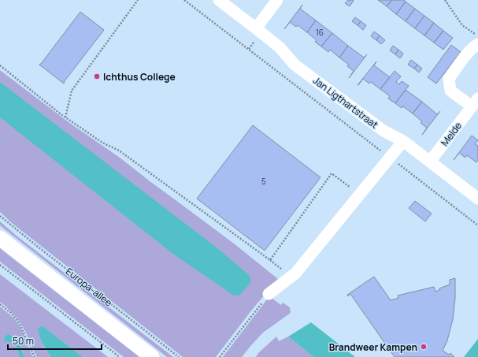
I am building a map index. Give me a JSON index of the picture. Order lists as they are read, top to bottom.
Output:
{
  "streets": {
    "main road": ["Europa-allee"],
    "street": ["Jan Ligthartstraat", "Melde"]
  },
  "crossings": [
    ["Jan Ligthartstraat", "Melde"]
  ],
  "places": ["Ichthus College", "Brandweer Kampen"],
  "house_numbers": ["16", "5"],
  "scale_bar": "50 m"
}
